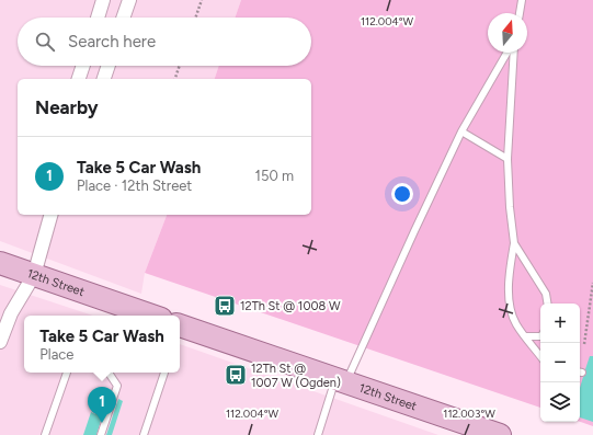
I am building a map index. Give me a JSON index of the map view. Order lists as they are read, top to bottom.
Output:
{
  "streets": {
    "main road": ["12th Street"]
  },
  "places": {
    "bus stop": ["12Th St @ 1008 W", "12Th St @ 1007 W (Ogden)"]
  },
  "north": "top",
  "page": {
    "search": "Search here",
    "heading": "Nearby",
    "list": [
      {
        "mark": "1",
        "name": "Take 5 Car Wash",
        "note": "Place · 12th Street",
        "value": "150 m"
      }
    ],
    "map_buttons": ["+", "−"],
    "popup": ["Take 5 Car Wash", "Place"],
    "pins": "1"
  },
  "coordinates": ["112.004°W", "112.003°W"]
}
